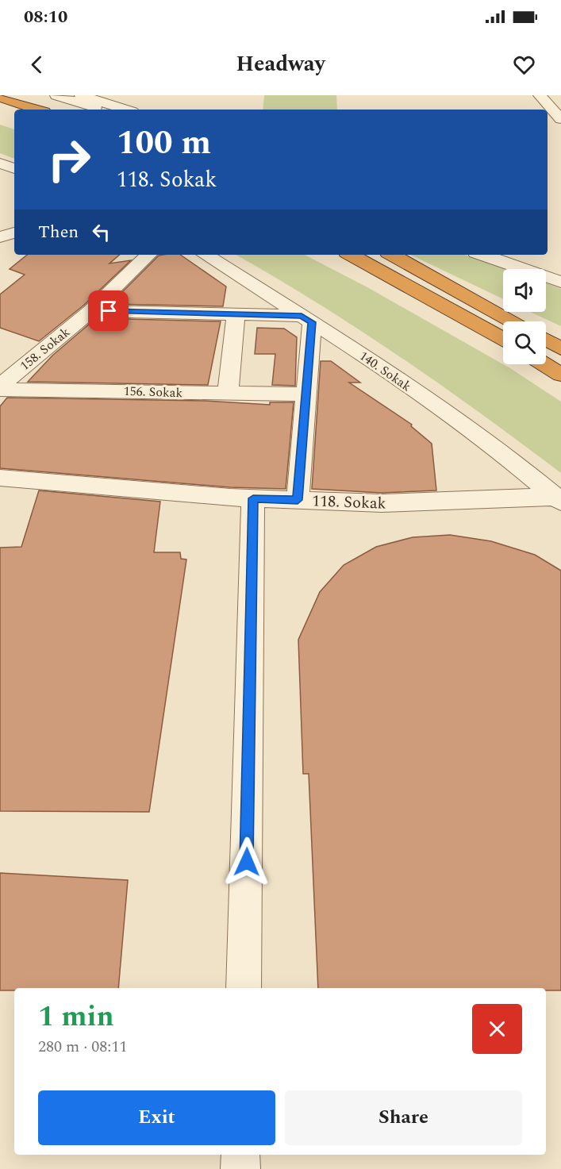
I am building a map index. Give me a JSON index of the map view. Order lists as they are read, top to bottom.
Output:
{
  "streets": {
    "street": [
      "158. Sokak",
      "140. Sokak",
      "156. Sokak",
      "118. Sokak"
    ]
  },
  "crossings": [
    ["140. Sokak", "118. Sokak"]
  ],
  "page": {
    "status": "08:10",
    "header": "Headway",
    "turn": ["100 m", "118. Sokak"],
    "then": "Then",
    "heading": ["1 min", "280 m · 08:11"],
    "buttons": ["Exit", "Share"]
  }
}
